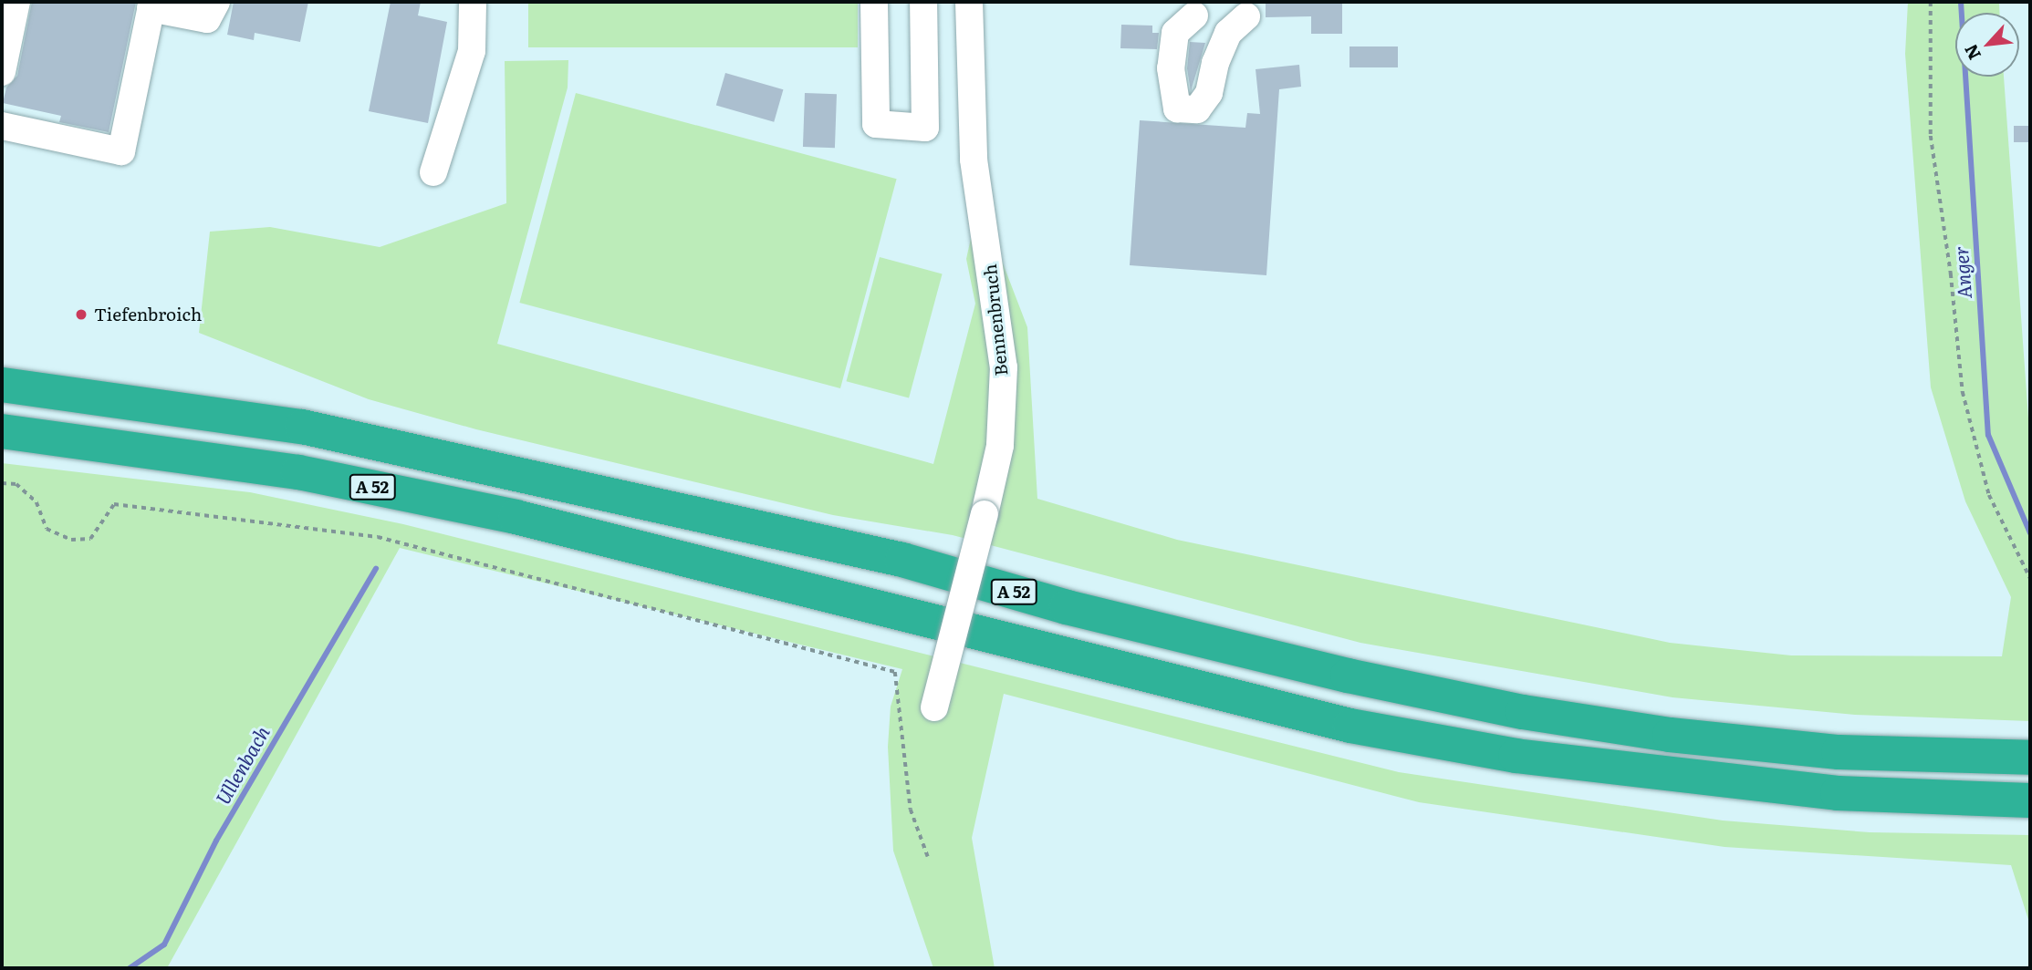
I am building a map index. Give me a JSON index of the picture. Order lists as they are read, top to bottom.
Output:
{
  "streets": {
    "highway": ["A 52"],
    "lane": ["Bennenbruch"]
  },
  "water": ["Anger", "Ullenbach"],
  "places": ["Tiefenbroich"],
  "north": "bottom left"
}
